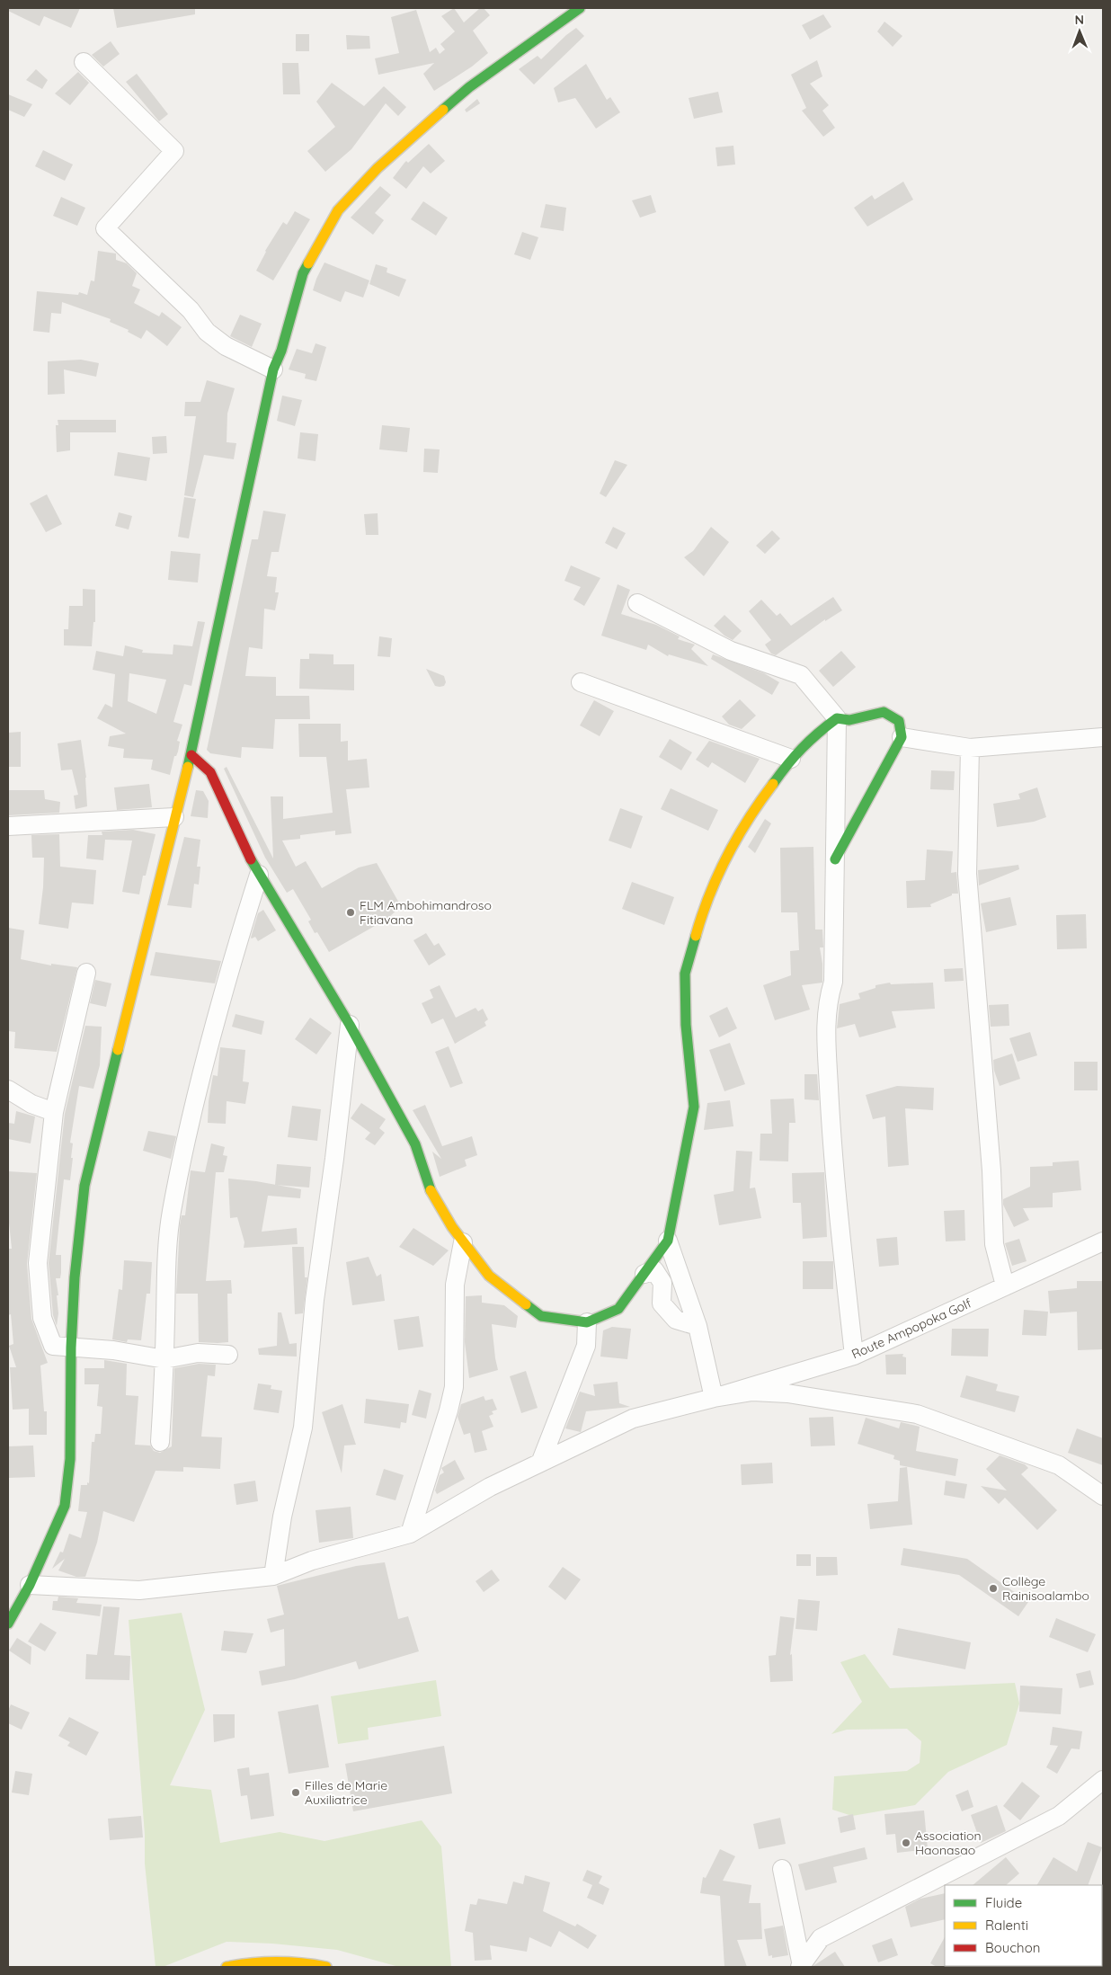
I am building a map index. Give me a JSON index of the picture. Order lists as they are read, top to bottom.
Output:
{
  "streets": {
    "street": ["Route Ampopoka Golf"]
  },
  "places": [
    "FLM Ambohimandroso Fitiavana",
    "Collège Rainisoalambo",
    "Filles de Marie Auxiliatrice",
    "Association Haonasao"
  ],
  "legend": ["Fluide", "Ralenti", "Bouchon"],
  "north": "top"
}
